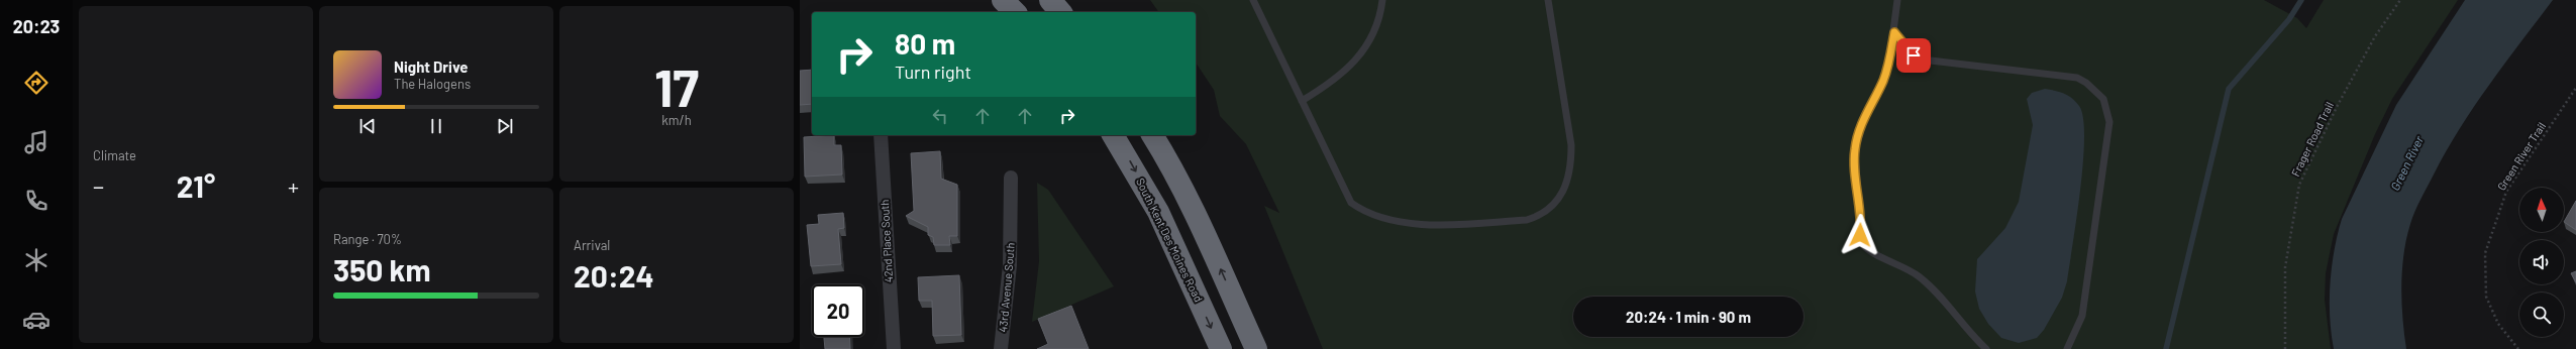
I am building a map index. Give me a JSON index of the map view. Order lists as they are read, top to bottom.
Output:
{
  "streets": {
    "highway": ["South Kent Des Moines Road"],
    "street": ["42nd Place South", "43rd Avenue South"],
    "path": ["Frager Road Trail", "Green River Trail"]
  },
  "water": ["Green River"],
  "north": "top",
  "page": {
    "tabs": "20:23",
    "tile": [
      "Climate",
      ["17", "km/h"],
      ["Range · 70%", "350 km"],
      ["Arrival", "20:24"]
    ],
    "turn": ["80 m", "Turn right"],
    "song": ["Night Drive", "The Halogens"],
    "heat": ["−", "21°", "+"],
    "limit": "20",
    "trip": "20:24 · 1 min · 90 m"
  }
}
